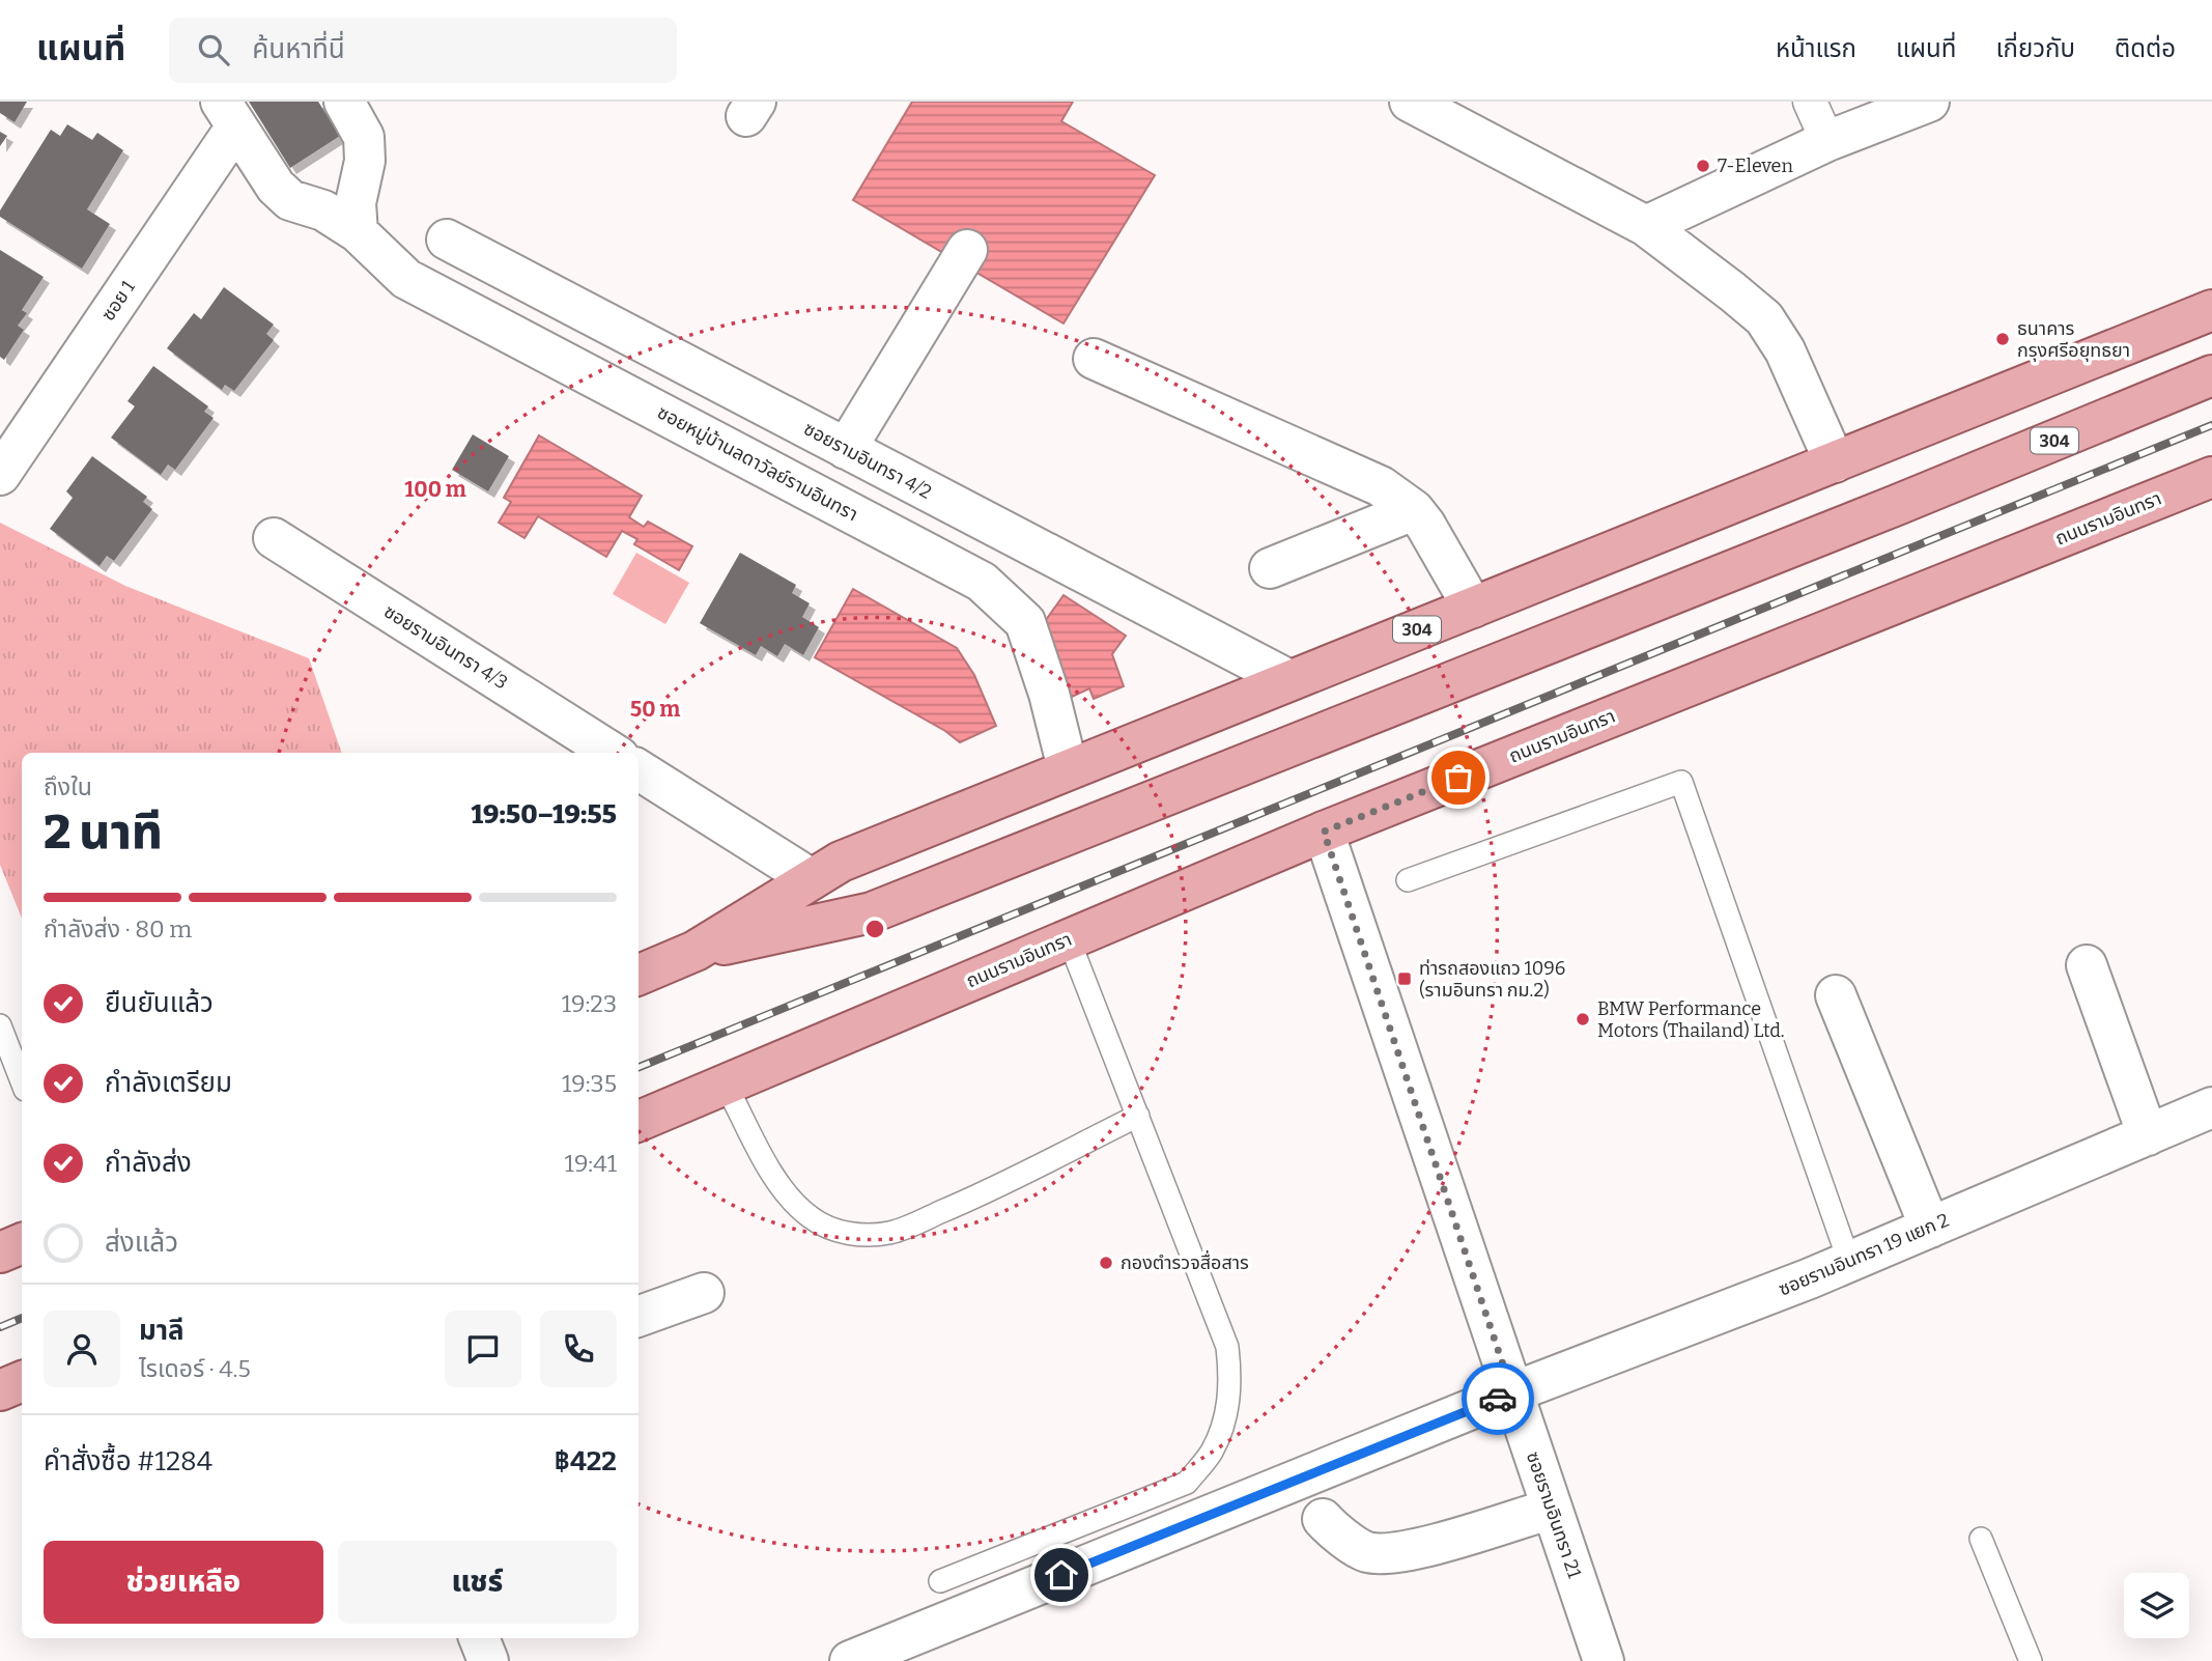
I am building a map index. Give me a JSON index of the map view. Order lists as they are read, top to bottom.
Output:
{
  "streets": {
    "main road": ["304", "ถนนรามอินทรา"],
    "street": [
      "ซอย 1",
      "ซอยรามอินทรา 4/2",
      "ซอยหมู่บ้านลดาวัลย์รามอินทรา",
      "ซอยรามอินทรา 4/3",
      "ซอยรามอินทรา 19 แยก 2",
      "ซอยรามอินทรา 21"
    ]
  },
  "crossings": [
    ["ซอย 1", "ซอยหมู่บ้านลดาวัลย์รามอินทรา"],
    ["304", "ซอยรามอินทรา 4/2"],
    ["304", "ซอยหมู่บ้านลดาวัลย์รามอินทรา"],
    ["ถนนรามอินทรา", "ซอยรามอินทรา 21"],
    ["ซอยรามอินทรา 19 แยก 2", "ซอยรามอินทรา 21"]
  ],
  "places": {
    "other": [
      "7-Eleven",
      "ธนาคาร กรุงศรีอยุทธยา",
      "BMW Performance Motors (Thailand) Ltd.",
      "กองตำรวจสื่อสาร"
    ],
    "transit": ["ท่ารถสองแถว 1096 (รามอินทรา กม.2)"]
  },
  "page": {
    "header": "แผนที่",
    "search": "ค้นหาที่นี่",
    "nav": [
      "หน้าแรก",
      "แผนที่",
      "เกี่ยวกับ",
      "ติดต่อ"
    ],
    "heading": ["2 นาที", "ถึงใน", "19:50–19:55"],
    "panel": [
      "มาลี",
      "ไรเดอร์ · 4.5",
      "คำสั่งซื้อ #1284",
      "฿422"
    ],
    "bar": "กำลังส่ง · 80 m",
    "list": [
      ["ยืนยันแล้ว", "19:23"],
      ["กำลังเตรียม", "19:35"],
      ["กำลังส่ง", "19:41"],
      "ส่งแล้ว"
    ],
    "buttons": ["ช่วยเหลือ", "แชร์"]
  },
  "rings": ["100 m", "50 m"]
}
